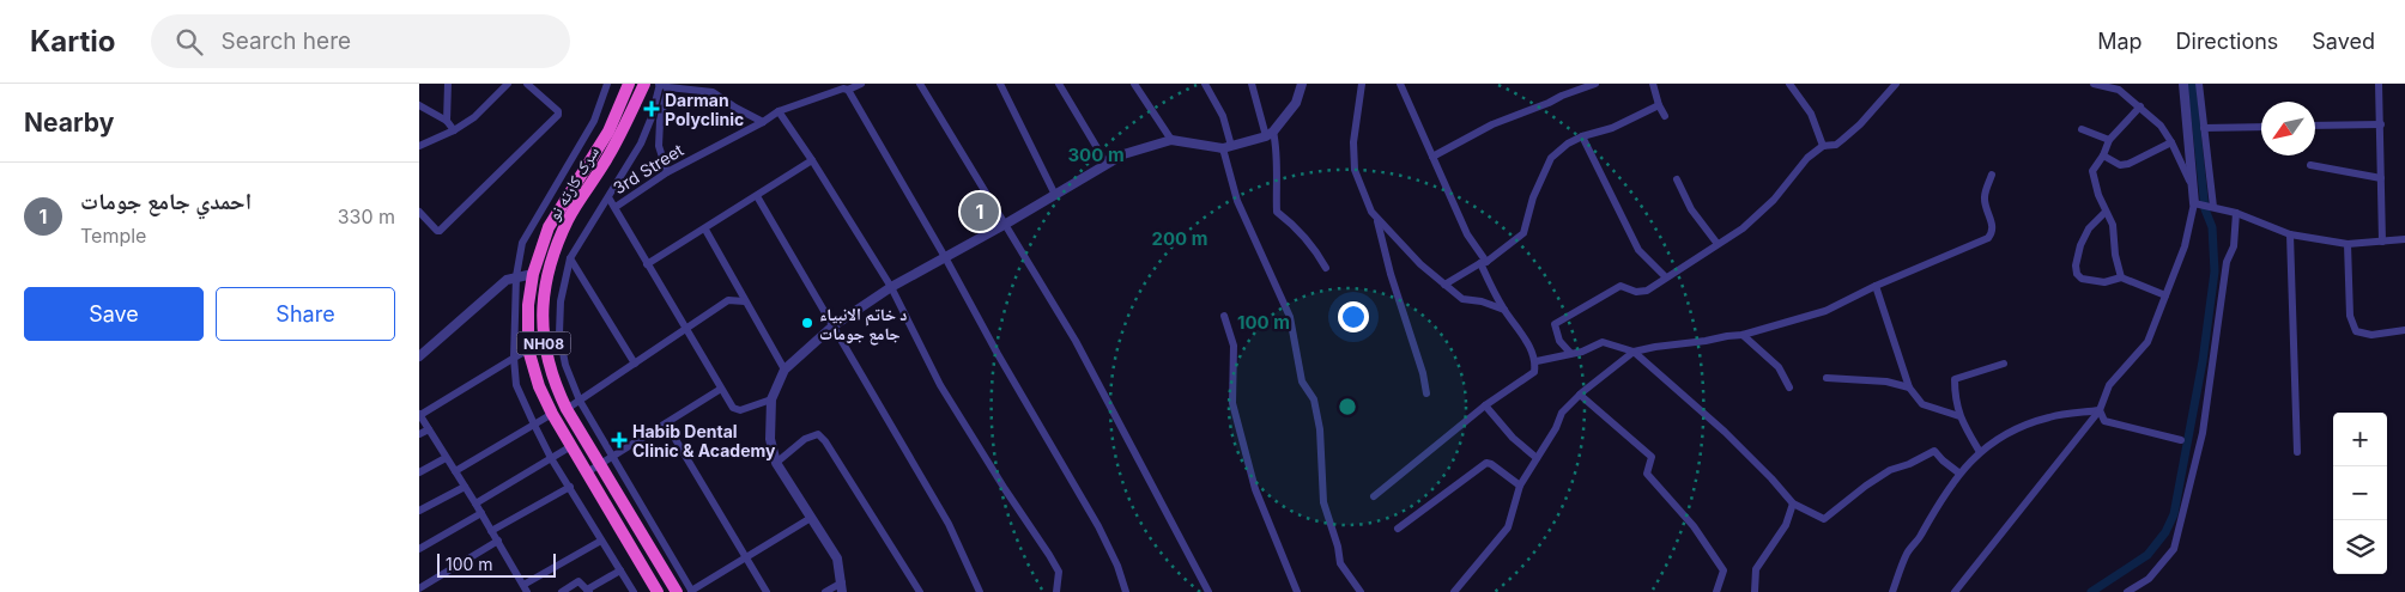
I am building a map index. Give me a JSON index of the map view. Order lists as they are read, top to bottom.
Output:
{
  "streets": {
    "highway": ["سرک کارته نو", "NH08"],
    "street": ["3rd Street"]
  },
  "places": {
    "health": ["Darman Polyclinic", "Habib Dental Clinic & Academy"],
    "other": ["د خاتم الانبیاء جامع جومات"]
  },
  "scale_bar": "100 m",
  "north": "bottom left",
  "page": {
    "header": "Kartio",
    "search": "Search here",
    "nav": ["Map", "Directions", "Saved"],
    "heading": "Nearby",
    "list": [
      {
        "mark": "1",
        "name": "احمدي جامع جومات",
        "note": "Temple",
        "value": "330 m"
      }
    ],
    "pins": "1",
    "buttons": ["Save", "Share"],
    "map_buttons": ["+", "−"],
    "scale": "100 m"
  },
  "rings": ["300 m", "200 m", "100 m"]
}
